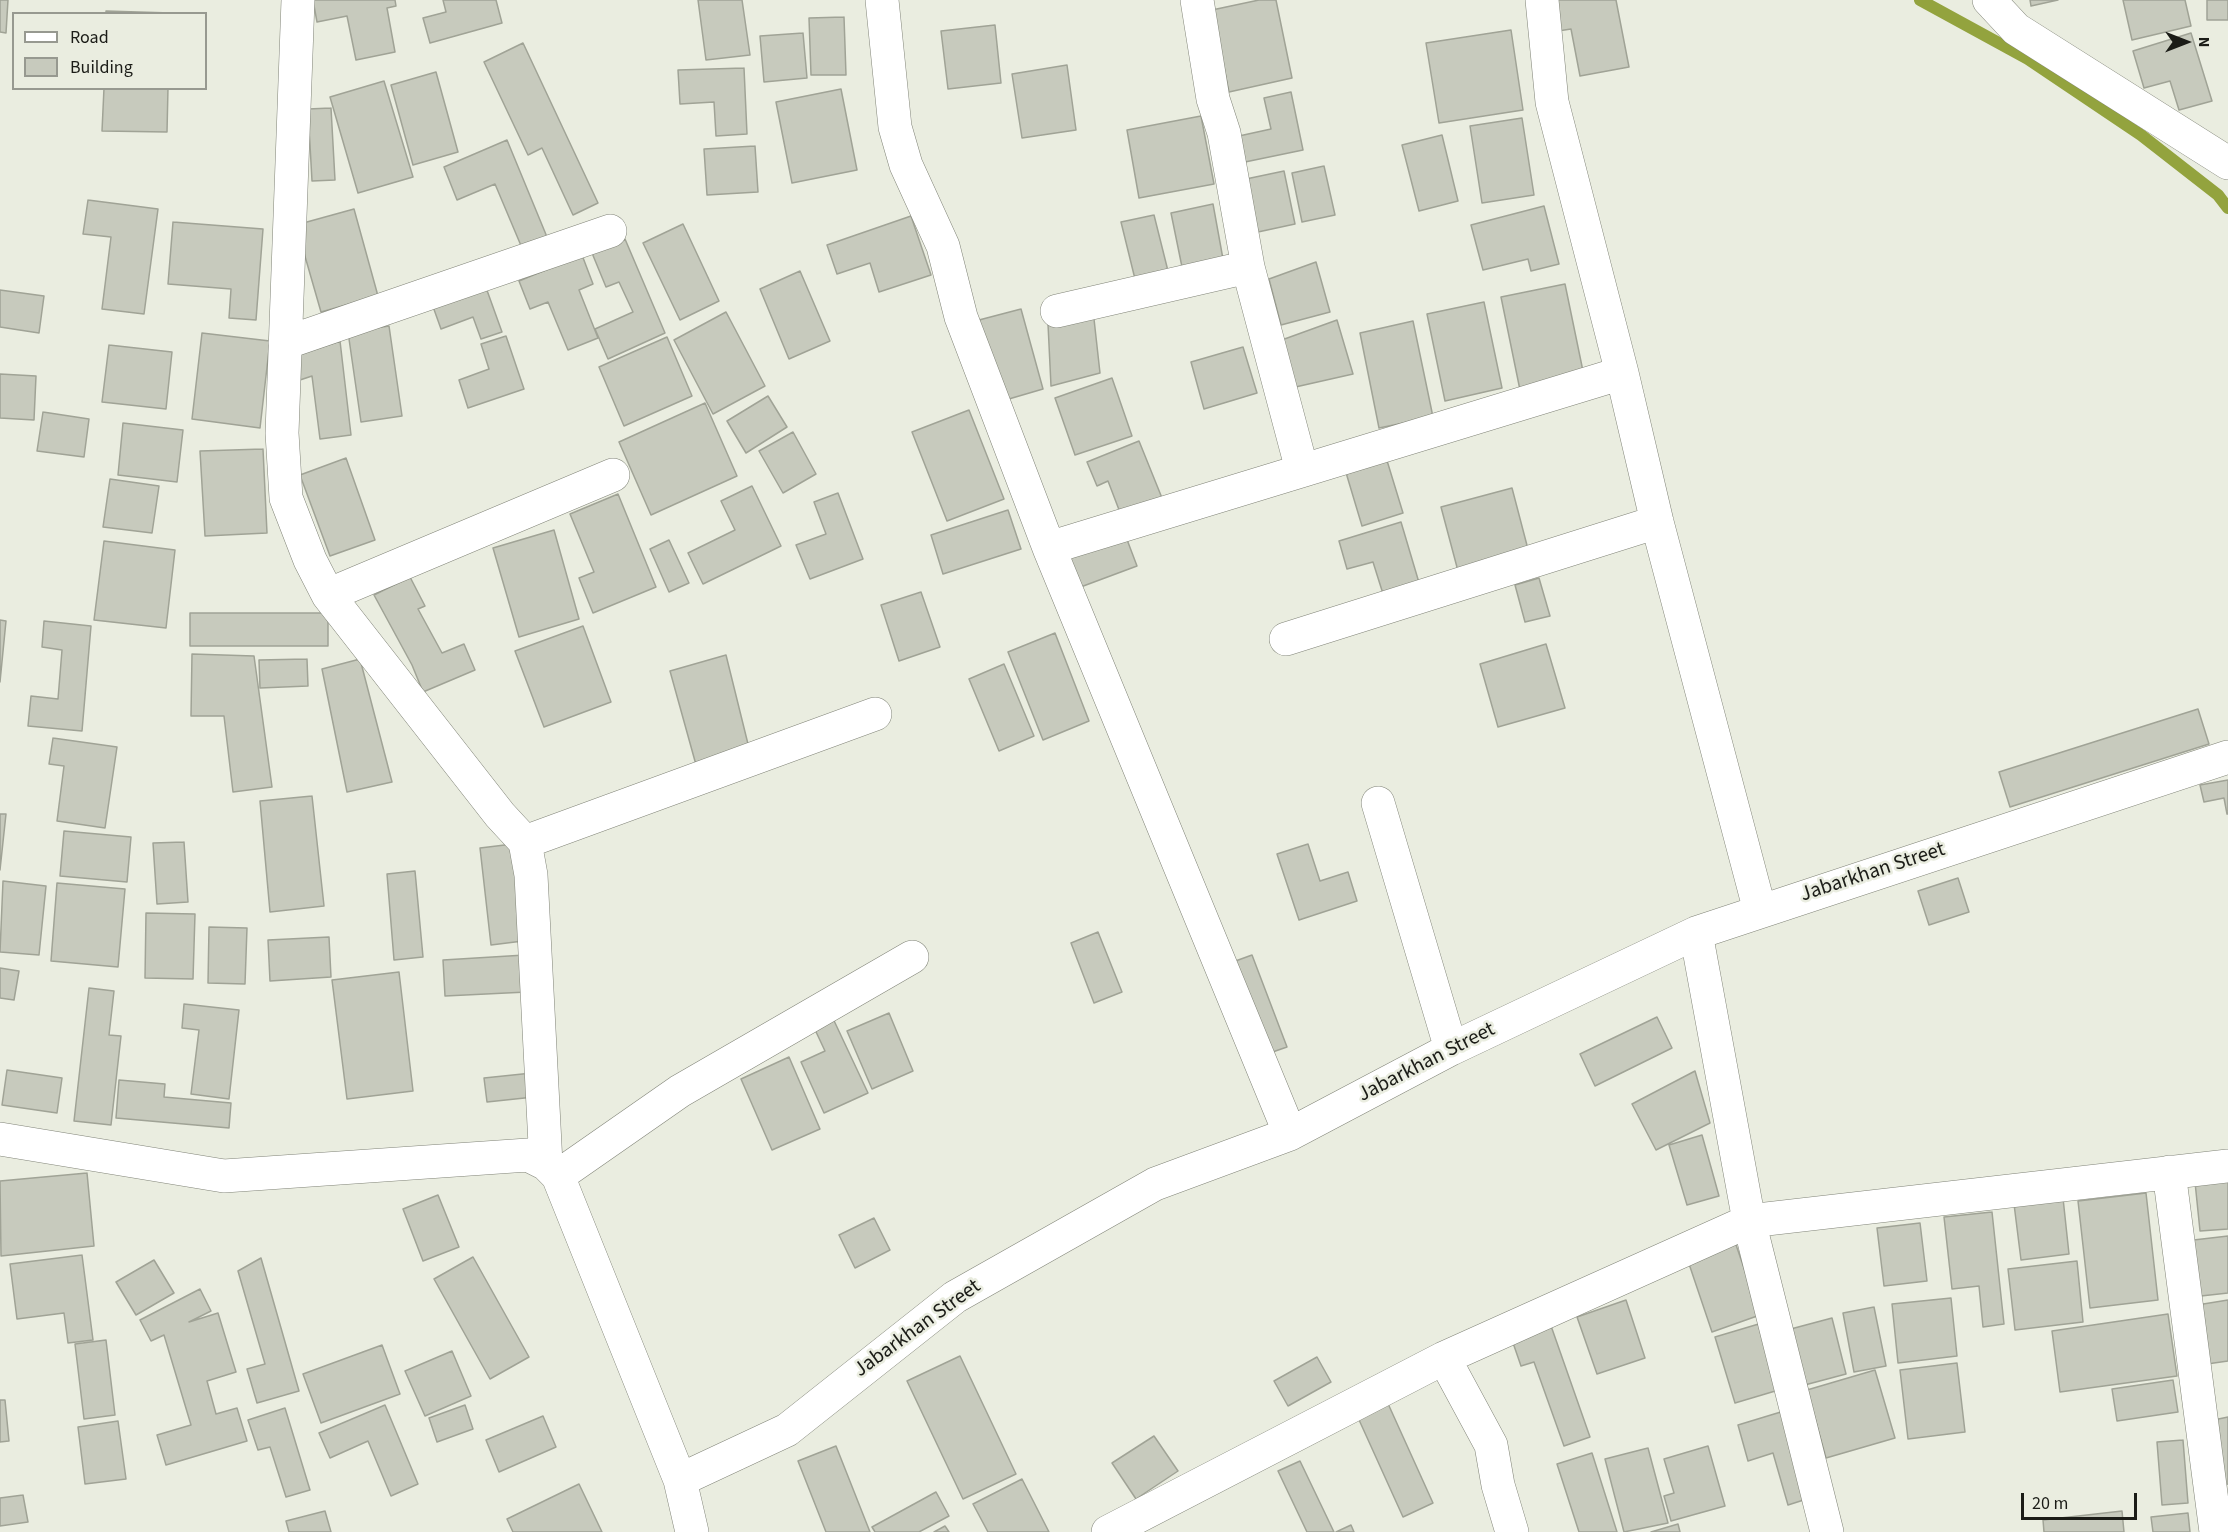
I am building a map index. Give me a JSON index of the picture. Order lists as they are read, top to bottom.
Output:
{
  "streets": {
    "street": ["Jabarkhan Street"]
  },
  "legend": ["Road", "Building"],
  "scale_bar": "20 m",
  "north": "right"
}
